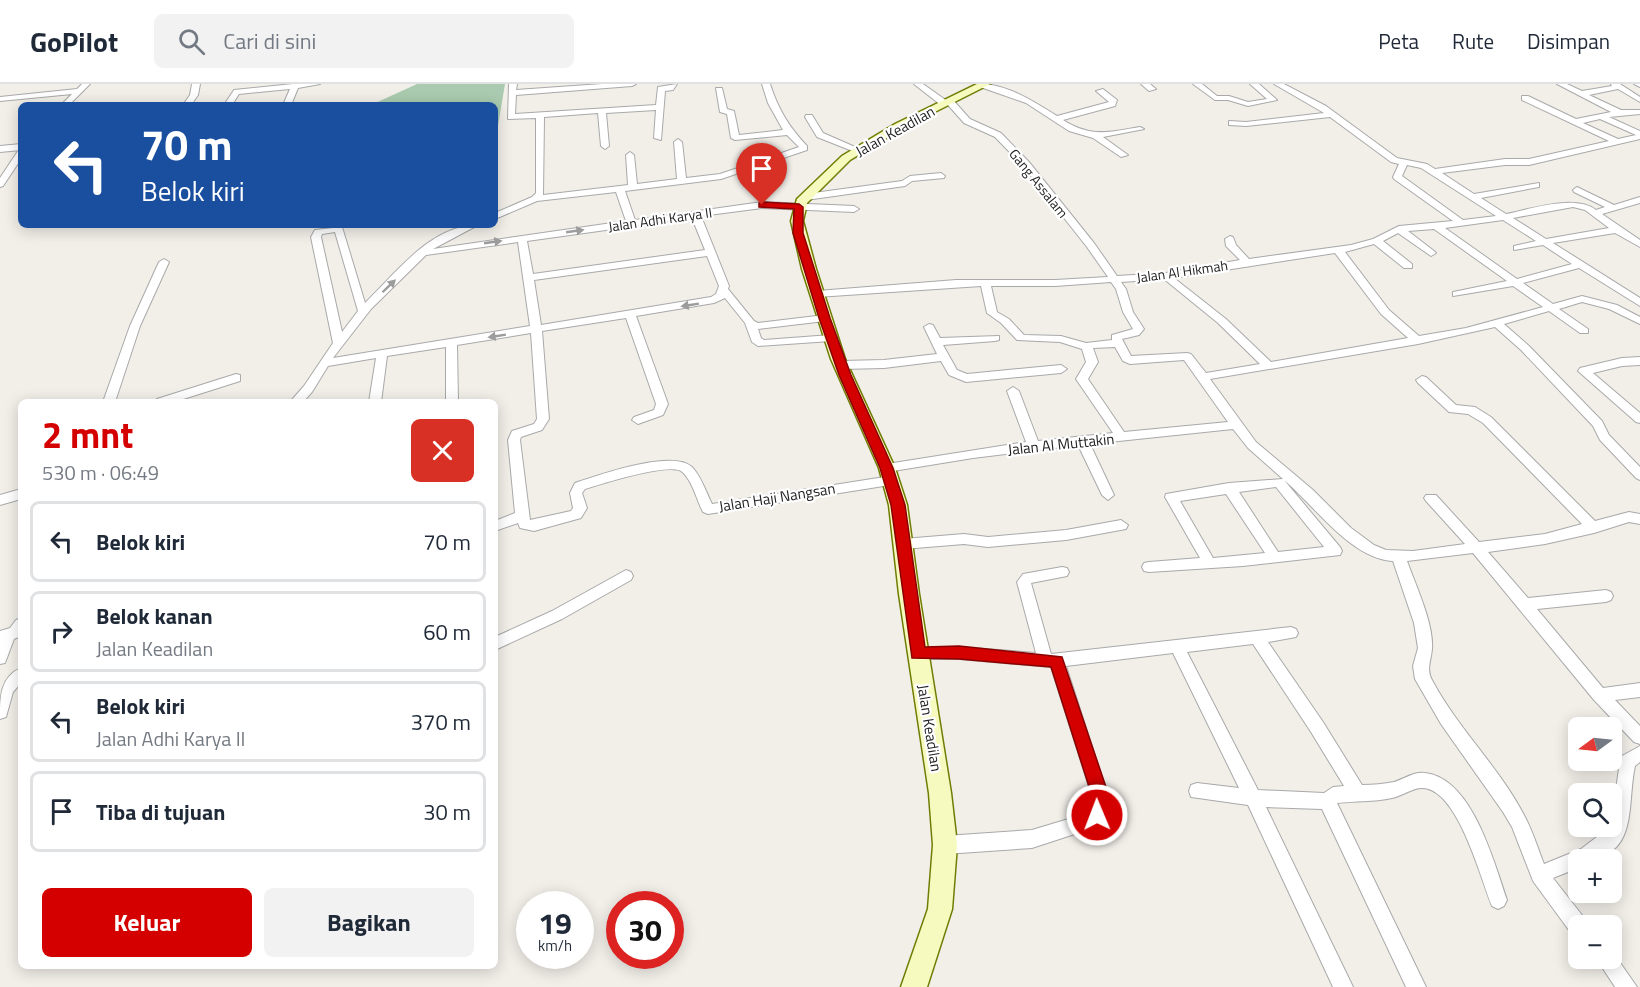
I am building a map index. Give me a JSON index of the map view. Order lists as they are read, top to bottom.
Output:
{
  "streets": {
    "main road": ["Jalan Keadilan"],
    "street": [
      "Gang Assalam",
      "Jalan Adhi Karya II",
      "Jalan Al Hikmah",
      "Jalan Al Muttakin",
      "Jalan Haji Nangsan"
    ]
  },
  "crossings": [
    ["Jalan Keadilan", "Gang Assalam"],
    ["Jalan Keadilan", "Jalan Adhi Karya II"],
    ["Jalan Keadilan", "Jalan Al Hikmah"],
    ["Jalan Keadilan", "Jalan Al Muttakin"],
    ["Jalan Keadilan", "Jalan Haji Nangsan"],
    ["Gang Assalam", "Jalan Al Hikmah"],
    ["Jalan Al Muttakin", "Jalan Haji Nangsan"]
  ],
  "north": "left",
  "page": {
    "header": "GoPilot",
    "search": "Cari di sini",
    "nav": ["Peta", "Rute", "Disimpan"],
    "turn": ["70 m", "Belok kiri"],
    "heading": ["2 mnt", "530 m · 06:49"],
    "list": [
      {
        "name": "Belok kiri",
        "value": "70 m"
      },
      {
        "name": "Belok kanan",
        "note": "Jalan Keadilan",
        "value": "60 m"
      },
      {
        "name": "Belok kiri",
        "note": "Jalan Adhi Karya II",
        "value": "370 m"
      },
      {
        "name": "Tiba di tujuan",
        "value": "30 m"
      }
    ],
    "map_buttons": ["+", "−"],
    "buttons": ["Keluar", "Bagikan"],
    "speed": "19 km/h",
    "limit": "30"
  }
}
